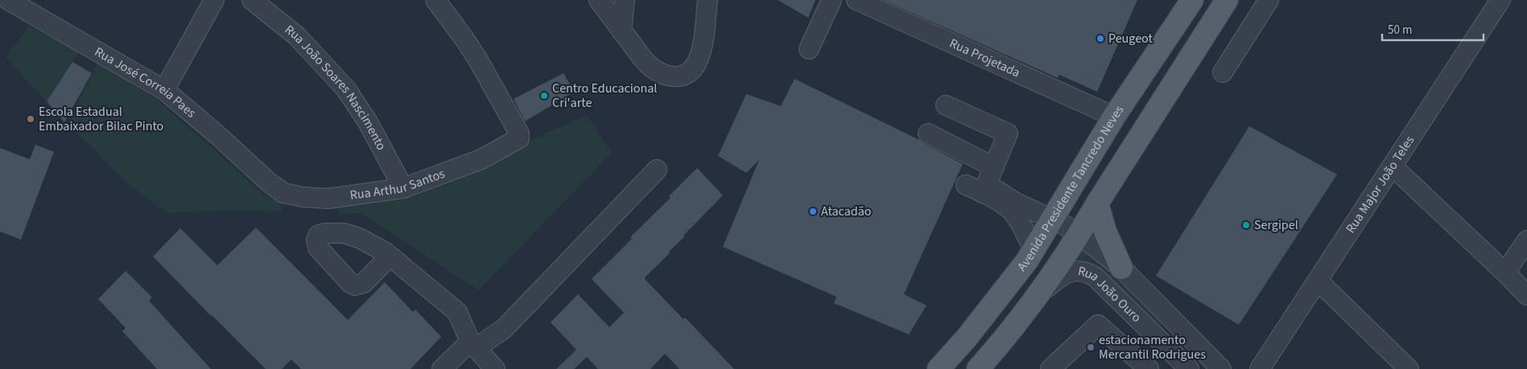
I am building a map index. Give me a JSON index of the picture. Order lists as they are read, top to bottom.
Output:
{
  "streets": {
    "main road": ["Avenida Presidente Tancredo Neves"],
    "street": [
      "Rua Projetada",
      "Rua José Correia Paes",
      "Rua João Soares Nascimento",
      "Rua Arthur Santos",
      "Rua Major João Teles",
      "Rua João Ouro"
    ]
  },
  "crossings": [
    ["Rua Projetada", "Avenida Presidente Tancredo Neves"],
    ["Rua José Correia Paes", "Rua Arthur Santos"],
    ["Rua João Soares Nascimento", "Rua Arthur Santos"],
    ["Avenida Presidente Tancredo Neves", "Rua João Ouro"]
  ],
  "places": [
    "Peugeot",
    "Centro Educacional Cri'arte",
    "Escola Estadual Embaixador Bilac Pinto",
    "Atacadão",
    "Sergipel",
    "estacionamento Mercantil Rodrigues"
  ],
  "scale_bar": "50 m"
}
